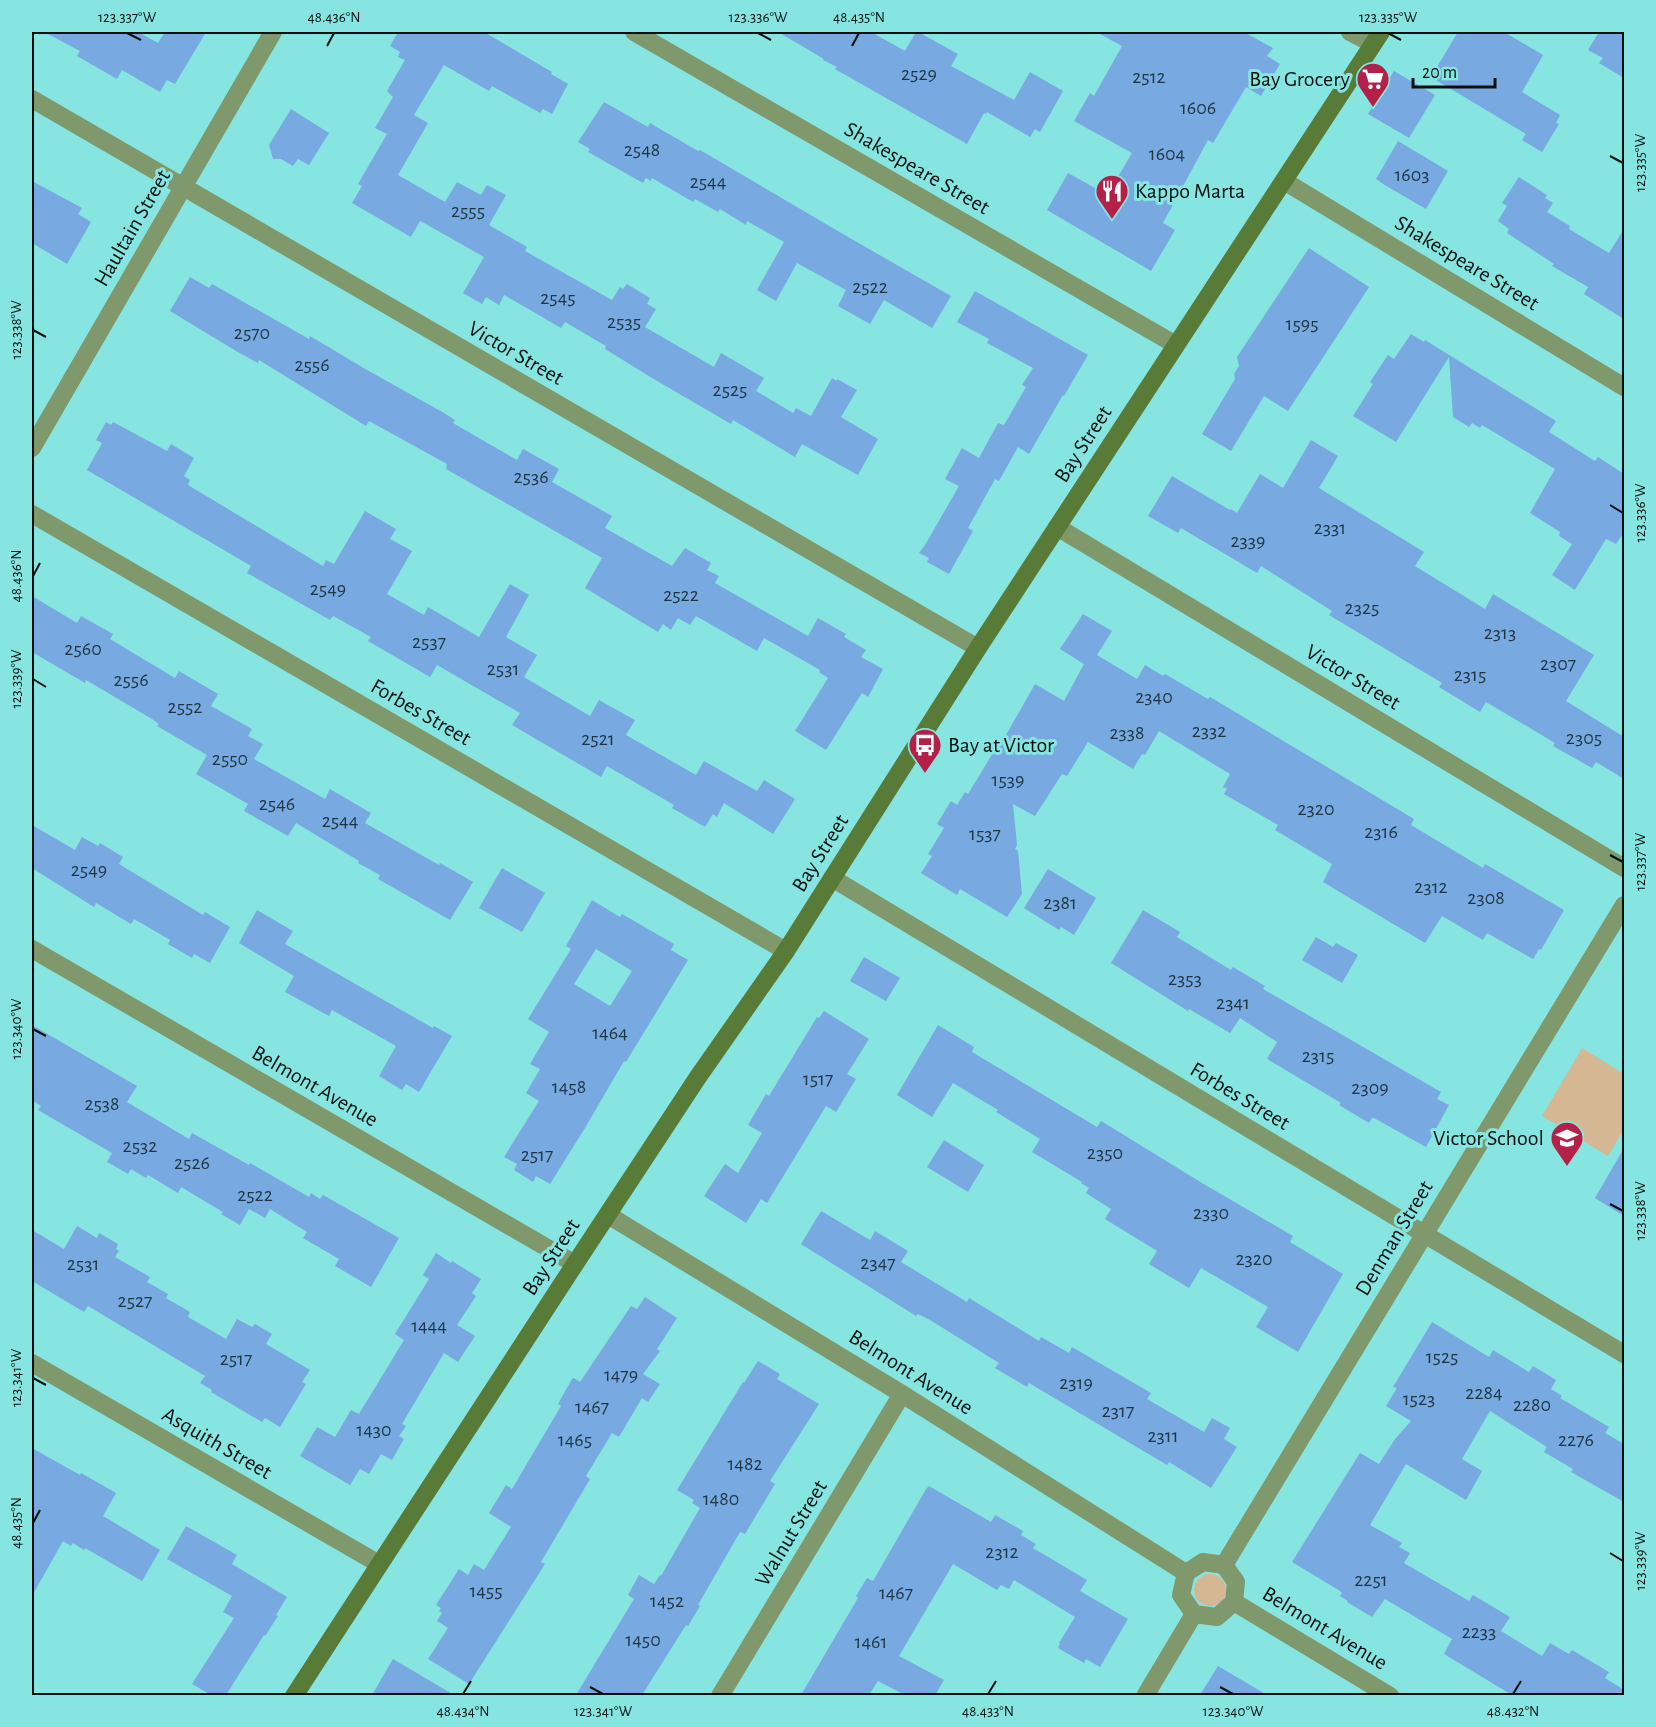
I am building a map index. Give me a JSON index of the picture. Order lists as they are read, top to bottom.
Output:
{
  "streets": {
    "main road": ["Bay Street"],
    "street": [
      "Shakespeare Street",
      "Haultain Street",
      "Victor Street",
      "Forbes Street",
      "Belmont Avenue",
      "Denman Street",
      "Asquith Street",
      "Walnut Street"
    ]
  },
  "crossings": [
    ["Shakespeare Street", "Bay Street"],
    ["Haultain Street", "Victor Street"],
    ["Victor Street", "Bay Street"],
    ["Bay Street", "Forbes Street"],
    ["Bay Street", "Belmont Avenue"],
    ["Bay Street", "Asquith Street"],
    ["Forbes Street", "Denman Street"],
    ["Belmont Avenue", "Denman Street"],
    ["Belmont Avenue", "Walnut Street"]
  ],
  "places": {
    "supermarket": ["Bay Grocery"],
    "restaurant": ["Kappo Marta"],
    "bus stop": ["Bay at Victor"],
    "school or university": ["Victor School"]
  },
  "house_numbers": [
    "2529",
    "2512",
    "1606",
    "2548",
    "1604",
    "1603",
    "2544",
    "2555",
    "2522",
    "2545",
    "2535",
    "1595",
    "2570",
    "2556",
    "2525",
    "2536",
    "2331",
    "2339",
    "2549",
    "2522",
    "2325",
    "2313",
    "2537",
    "2560",
    "2307",
    "2531",
    "2315",
    "2556",
    "2340",
    "2552",
    "2332",
    "2338",
    "2305",
    "2521",
    "2550",
    "1539",
    "2546",
    "2320",
    "2544",
    "2316",
    "1537",
    "2549",
    "2312",
    "2308",
    "2381",
    "2353",
    "2341",
    "1464",
    "2315",
    "1517",
    "1458",
    "2309",
    "2538",
    "2532",
    "2350",
    "2517",
    "2526",
    "2522",
    "2330",
    "2320",
    "2347",
    "2531",
    "2527",
    "1444",
    "1525",
    "2517",
    "1479",
    "2319",
    "2284",
    "1523",
    "2280",
    "1467",
    "2317",
    "1430",
    "2311",
    "1465",
    "2276",
    "1482",
    "1480",
    "2312",
    "2251",
    "1455",
    "1467",
    "1452",
    "2233",
    "1450",
    "1461"
  ],
  "scale_bar": "20 m",
  "coordinates": [
    "123.337°W",
    "48.436°N",
    "123.336°W",
    "48.435°N",
    "123.335°W",
    "123.338°W",
    "123.339°W",
    "123.340°W",
    "123.341°W",
    "48.434°N",
    "48.433°N",
    "48.432°N"
  ]
}
